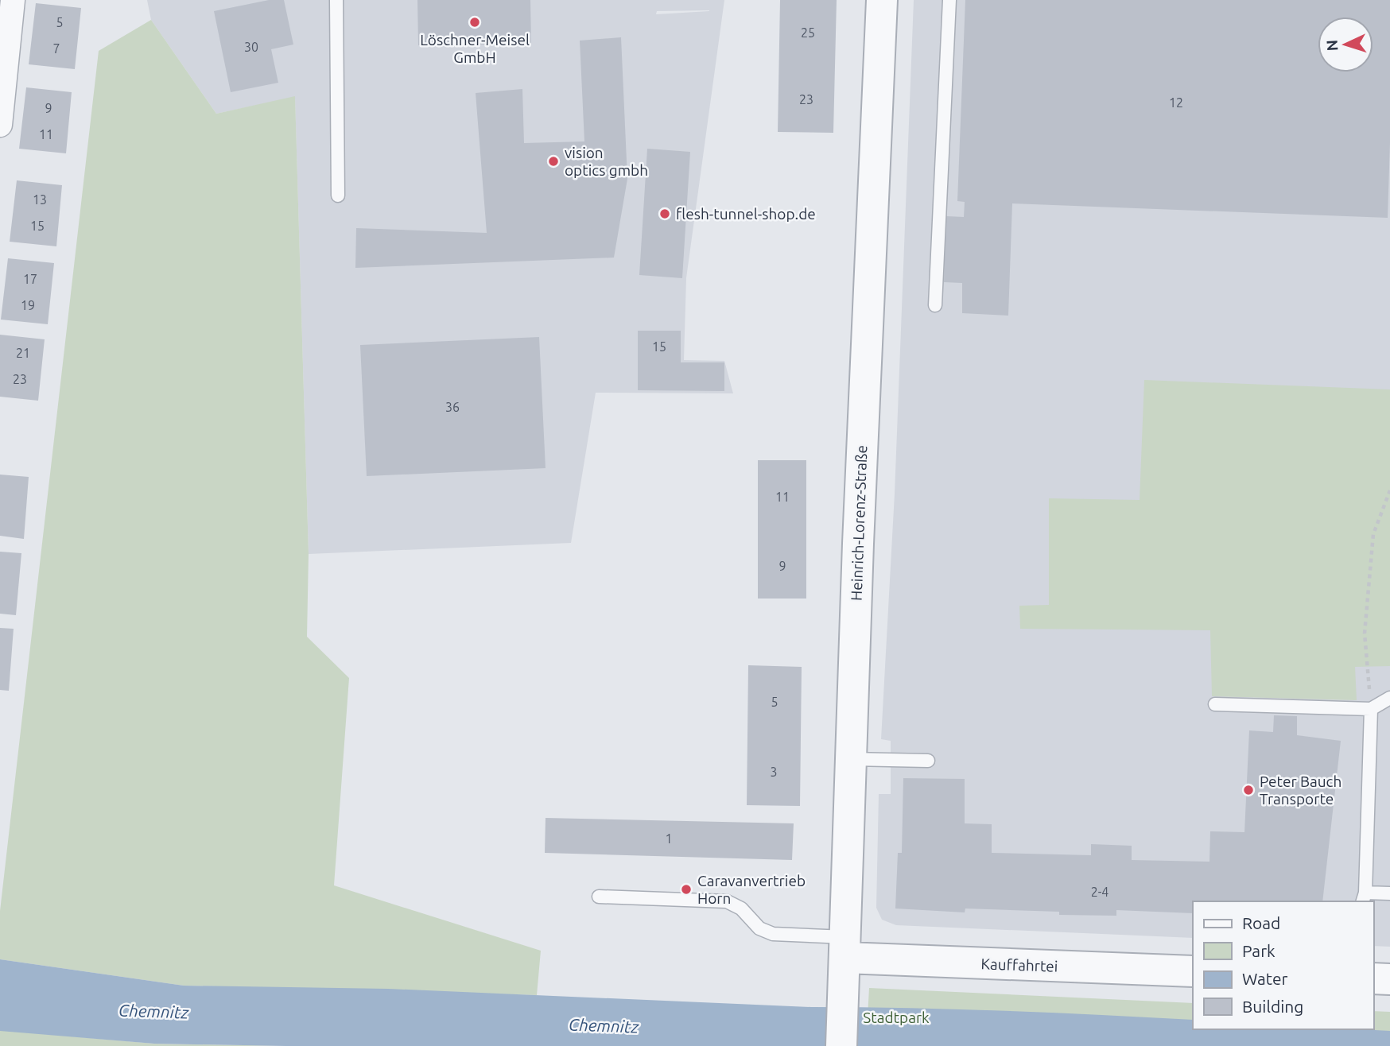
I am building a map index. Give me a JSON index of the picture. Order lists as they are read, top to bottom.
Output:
{
  "streets": {
    "street": ["Heinrich-Lorenz-Straße", "Kauffahrtei"]
  },
  "crossings": [
    ["Heinrich-Lorenz-Straße", "Kauffahrtei"]
  ],
  "water": ["Chemnitz"],
  "parks": ["Stadtpark"],
  "places": [
    "Löschner-Meisel GmbH",
    "vision optics gmbh",
    "flesh-tunnel-shop.de",
    "Peter Bauch Transporte",
    "Caravanvertrieb Horn"
  ],
  "house_numbers": [
    "5",
    "25",
    "30",
    "7",
    "23",
    "12",
    "9",
    "11",
    "13",
    "15",
    "17",
    "19",
    "15",
    "21",
    "23",
    "36",
    "11",
    "9",
    "5",
    "3",
    "1",
    "2-4"
  ],
  "legend": [
    "Road",
    "Park",
    "Water",
    "Building"
  ],
  "north": "left"
}
